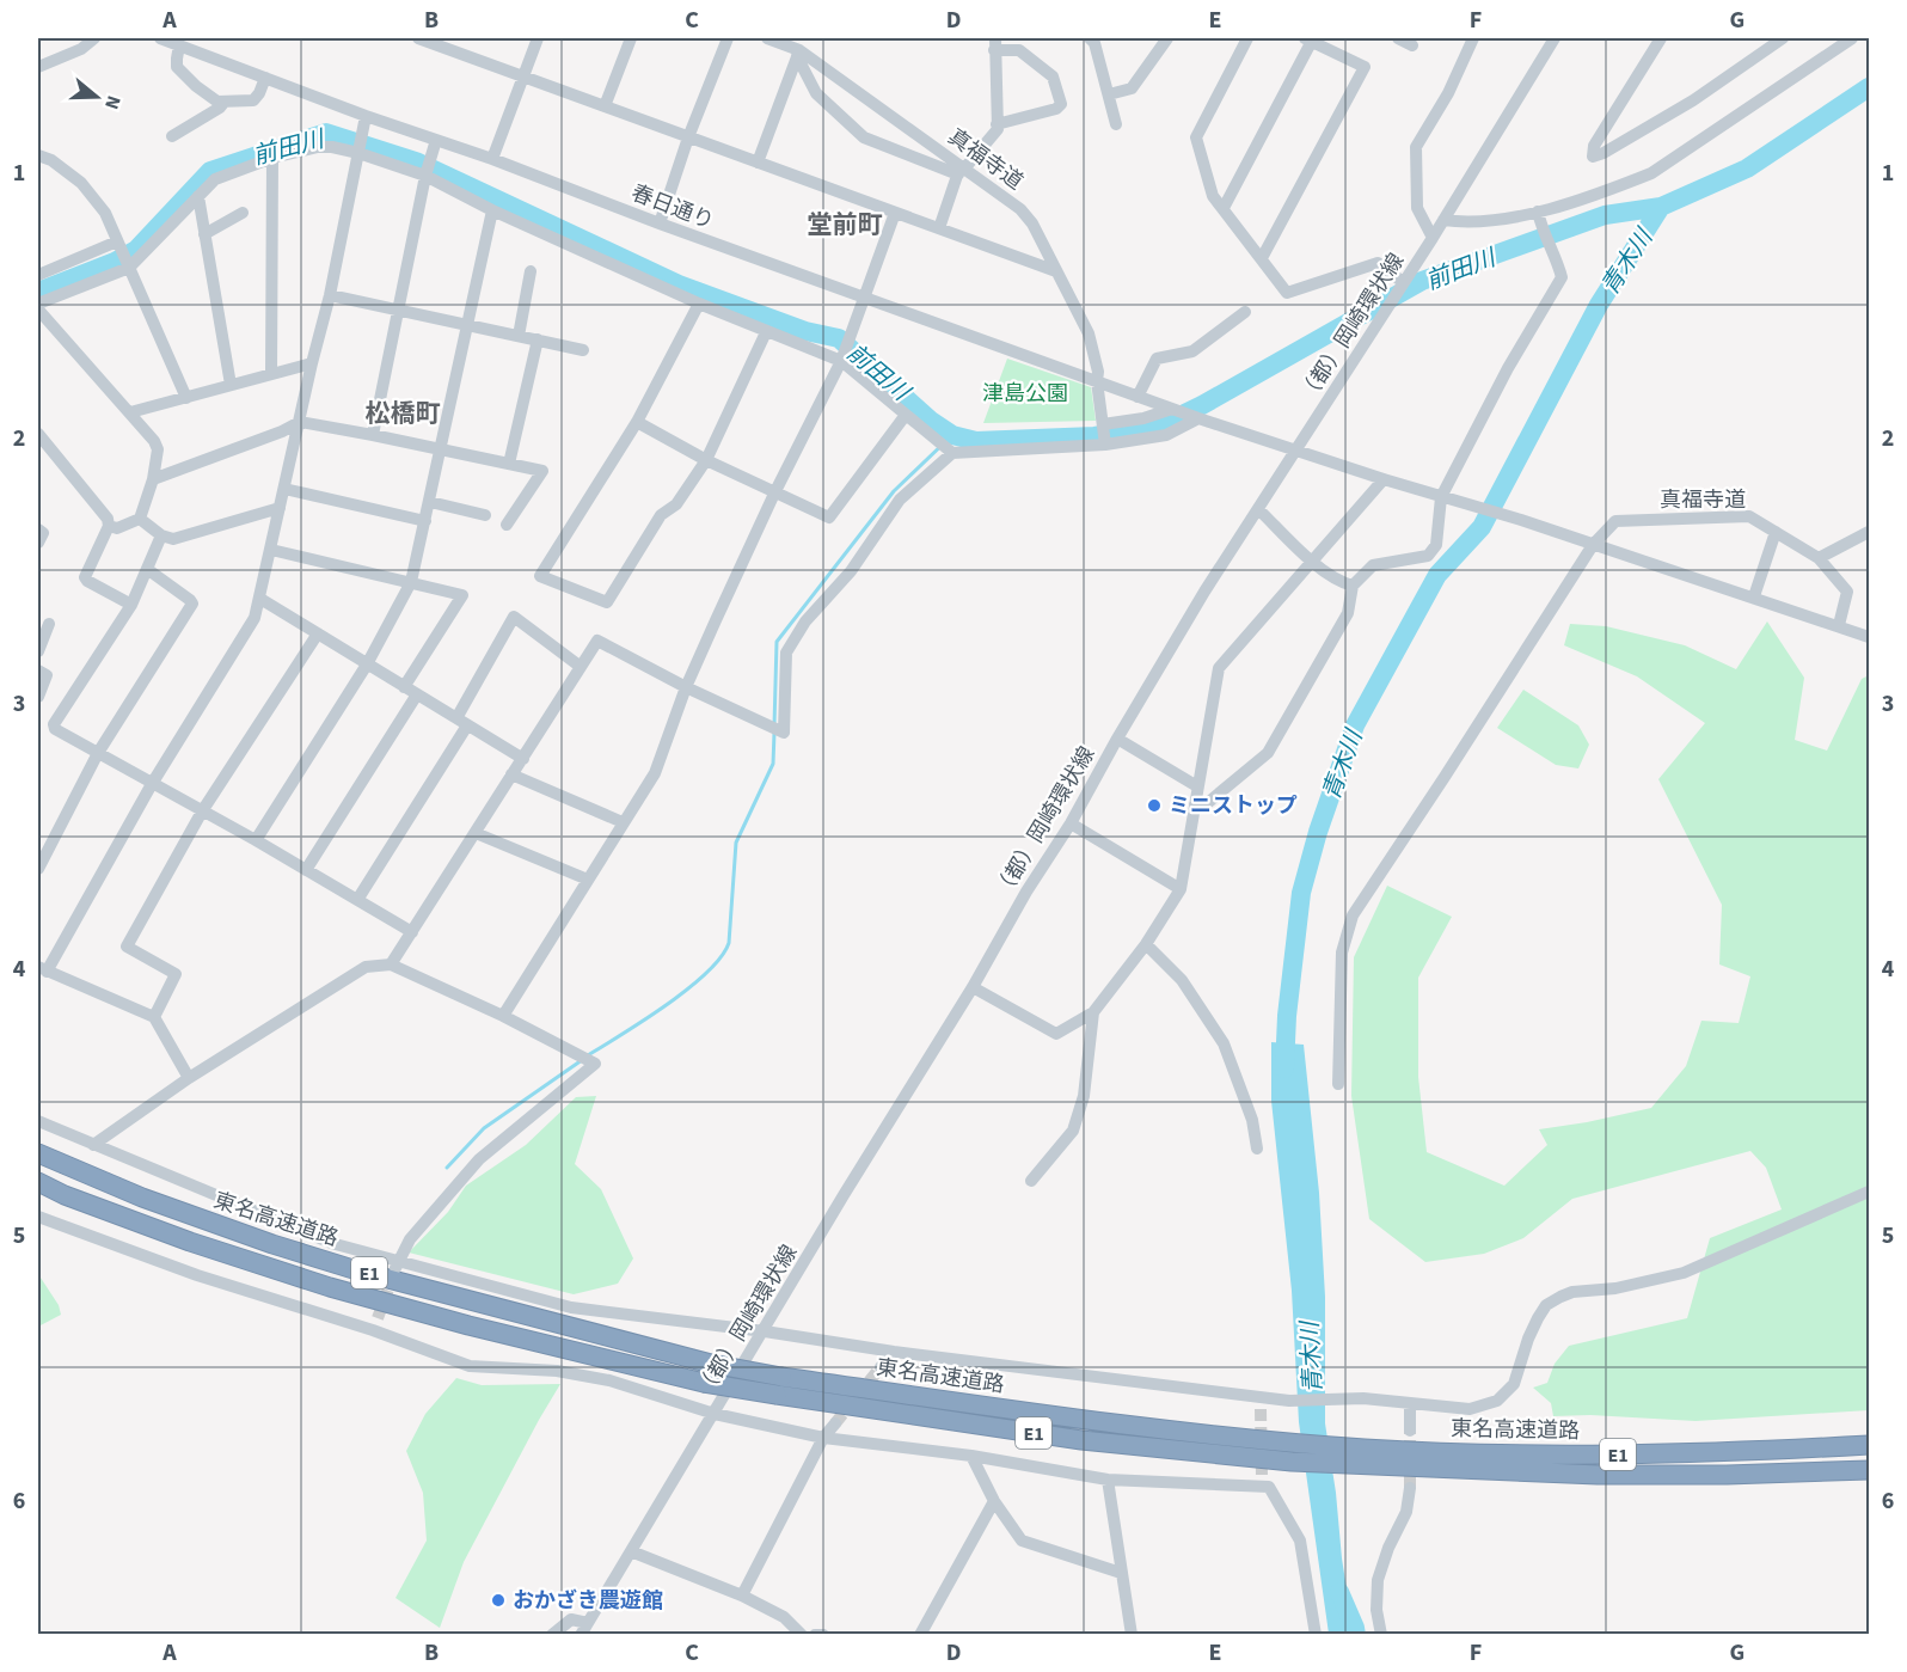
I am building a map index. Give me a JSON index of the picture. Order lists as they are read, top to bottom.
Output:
{
  "streets": {
    "highway": ["東名高速道路", "E1"],
    "street": ["真福寺道", "春日通り", "（都）岡崎環状線"]
  },
  "crossings": [
    ["真福寺道", "春日通り"]
  ],
  "districts": ["堂前町", "松橋町"],
  "water": ["前田川", "青木川"],
  "parks": ["津島公園"],
  "places": ["ミニストップ", "おかざき農遊館"],
  "north": "right",
  "grid": {
    "columns": [
      "A",
      "B",
      "C",
      "D",
      "E",
      "F",
      "G"
    ],
    "rows": [
      "1",
      "2",
      "3",
      "4",
      "5",
      "6"
    ]
  }
}
